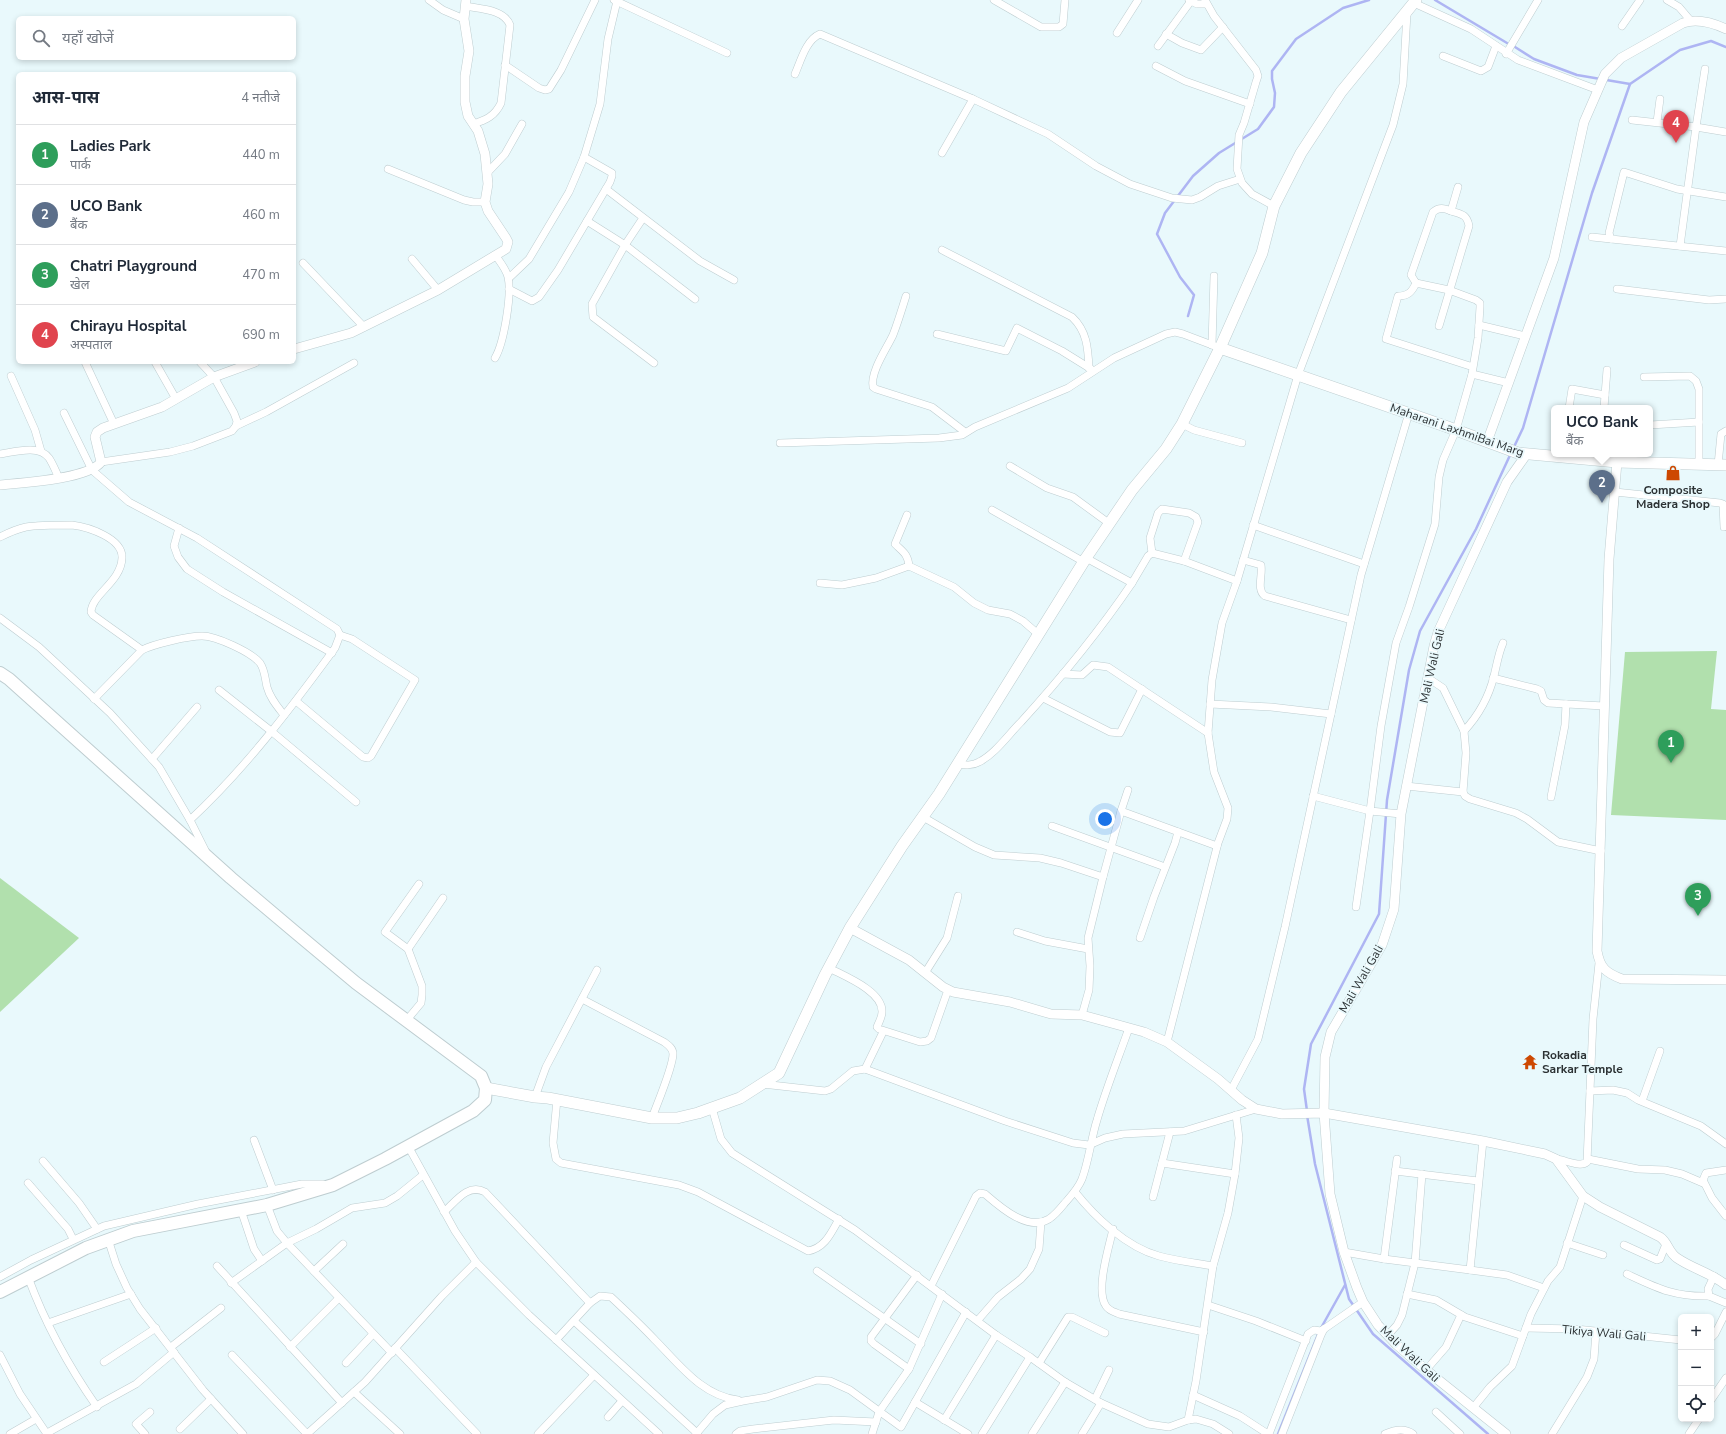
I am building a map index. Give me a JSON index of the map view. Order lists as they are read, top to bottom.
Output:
{
  "streets": {
    "main road": ["Maharani LaxhmiBai Marg"],
    "street": ["Mali Wali Gali", "Tikiya Wali Gali"]
  },
  "crossings": [
    ["Maharani LaxhmiBai Marg", "Mali Wali Gali"]
  ],
  "places": {
    "shop": ["Composite Madera Shop"],
    "temple": ["Rokadia Sarkar Temple"]
  },
  "page": {
    "search": "यहाँ खोजें",
    "heading": ["आस-पास", "4 नतीजे"],
    "pins": [
      "4",
      "2",
      "1",
      "3"
    ],
    "list": [
      {
        "mark": "1",
        "name": "Ladies Park",
        "note": "पार्क",
        "value": "440 m"
      },
      {
        "mark": "2",
        "name": "UCO Bank",
        "note": "बैंक",
        "value": "460 m"
      },
      {
        "mark": "3",
        "name": "Chatri Playground",
        "note": "खेल",
        "value": "470 m"
      },
      {
        "mark": "4",
        "name": "Chirayu Hospital",
        "note": "अस्पताल",
        "value": "690 m"
      }
    ],
    "popup": ["UCO Bank", "बैंक"],
    "map_buttons": ["+", "−"]
  }
}
